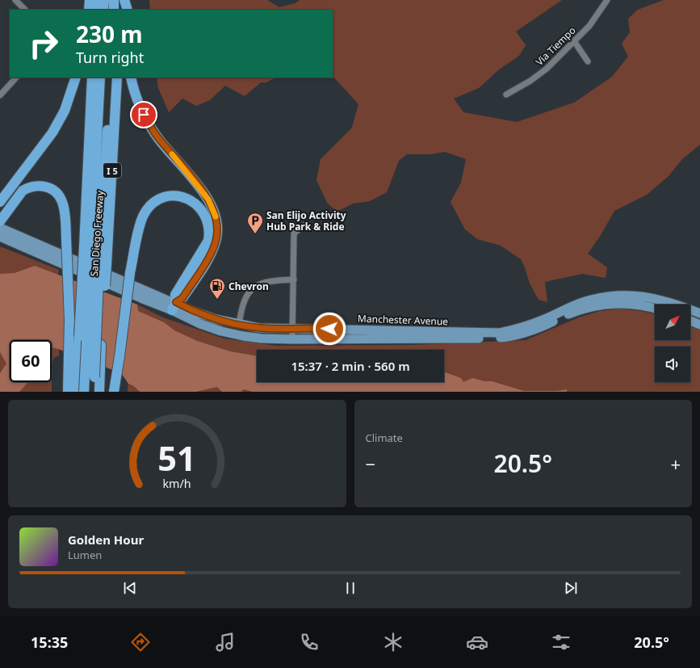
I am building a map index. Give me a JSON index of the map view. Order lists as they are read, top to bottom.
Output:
{
  "streets": {
    "highway": ["I 5", "San Diego Freeway"],
    "main road": ["Manchester Avenue"],
    "street": ["Via Tiempo"]
  },
  "places": {
    "parking": ["San Elijo Activity Hub Park & Ride"],
    "fuel station": ["Chevron"]
  },
  "north": "top right",
  "page": {
    "turn": ["230 m", "Turn right"],
    "limit": "60",
    "trip": "15:37 · 2 min · 560 m",
    "tile": "Climate",
    "heat": ["−", "20.5°", "+"],
    "song": ["Golden Hour", "Lumen"],
    "tabs": ["15:35", "20.5°"],
    "gauge": ["51", "km/h"]
  }
}
